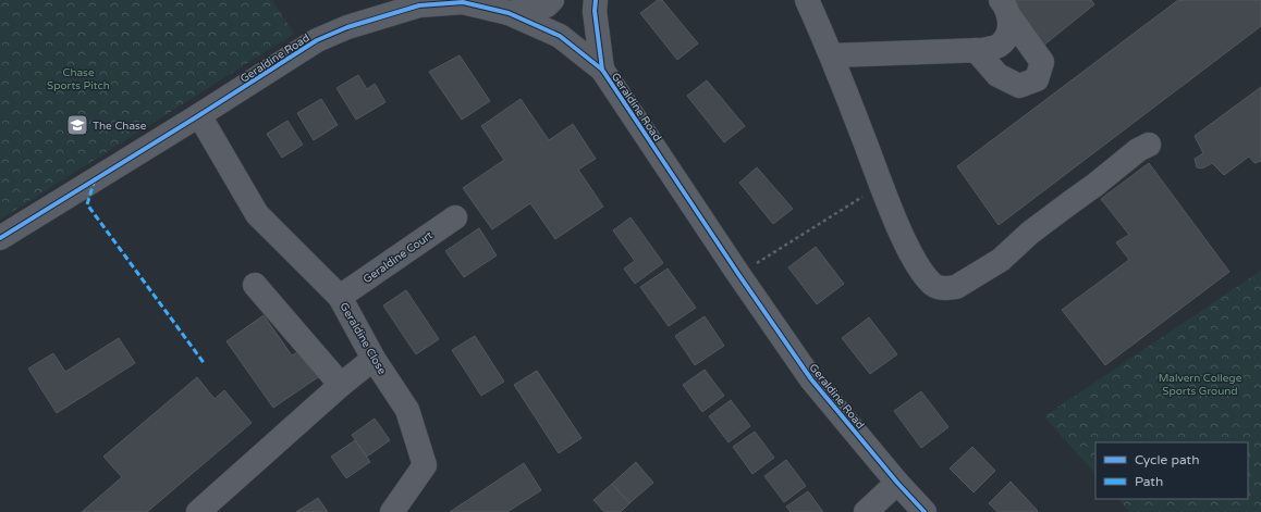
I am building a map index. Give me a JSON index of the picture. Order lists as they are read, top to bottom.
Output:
{
  "streets": {
    "street": ["Geraldine Road", "Geraldine Court", "Geraldine Close"]
  },
  "crossings": [
    ["Geraldine Road", "Geraldine Close"],
    ["Geraldine Court", "Geraldine Close"]
  ],
  "parks": ["Chase Sports Pitch", "Malvern College Sports Ground"],
  "places": {
    "school or university": ["The Chase"]
  },
  "legend": ["Cycle path", "Path"]
}
